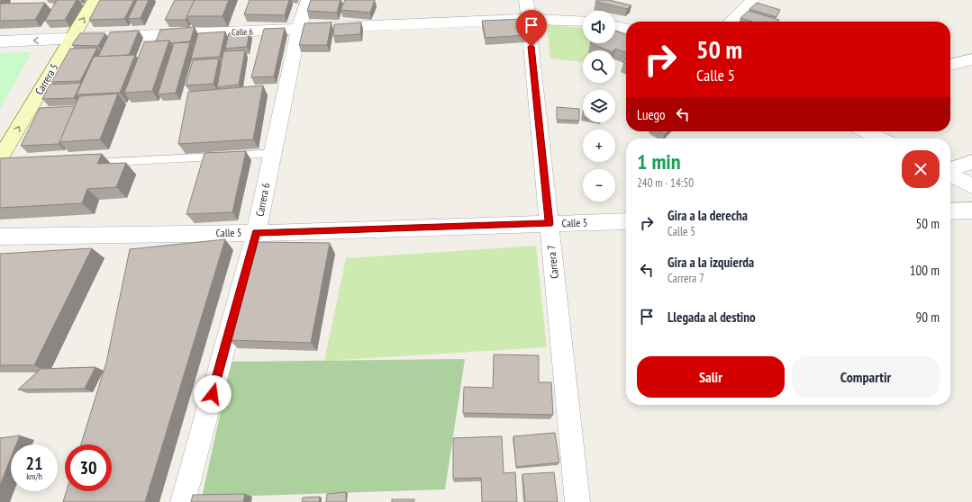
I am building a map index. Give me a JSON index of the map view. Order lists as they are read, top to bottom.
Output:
{
  "streets": {
    "main road": ["Carrera 5"],
    "street": [
      "Calle 6",
      "Carrera 6",
      "Calle 5",
      "Carrera 7"
    ]
  },
  "crossings": [
    ["Calle 6", "Carrera 5"],
    ["Calle 6", "Carrera 6"],
    ["Calle 6", "Carrera 7"],
    ["Carrera 6", "Calle 5"],
    ["Calle 5", "Carrera 7"]
  ],
  "one_way": ["Carrera 5"],
  "page": {
    "map_buttons": ["+", "−"],
    "turn": ["50 m", "Calle 5"],
    "then": "Luego",
    "heading": ["1 min", "240 m · 14:50"],
    "list": [
      {
        "name": "Gira a la derecha",
        "note": "Calle 5",
        "value": "50 m"
      },
      {
        "name": "Gira a la izquierda",
        "note": "Carrera 7",
        "value": "100 m"
      },
      {
        "name": "Llegada al destino",
        "value": "90 m"
      }
    ],
    "buttons": ["Salir", "Compartir"],
    "speed": "21 km/h",
    "limit": "30"
  }
}
